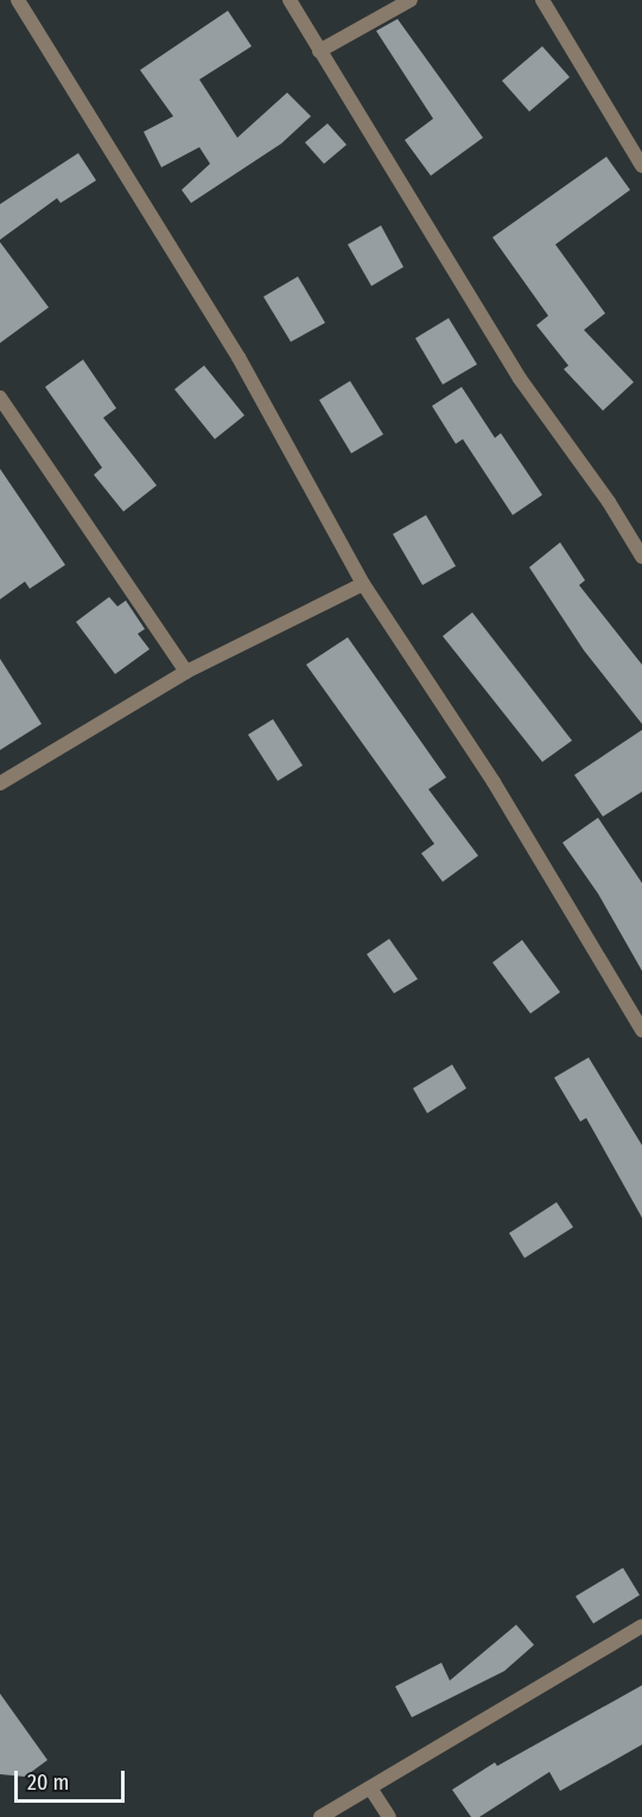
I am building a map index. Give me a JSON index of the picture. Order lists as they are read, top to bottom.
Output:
{
  "scale_bar": "20 m"
}
